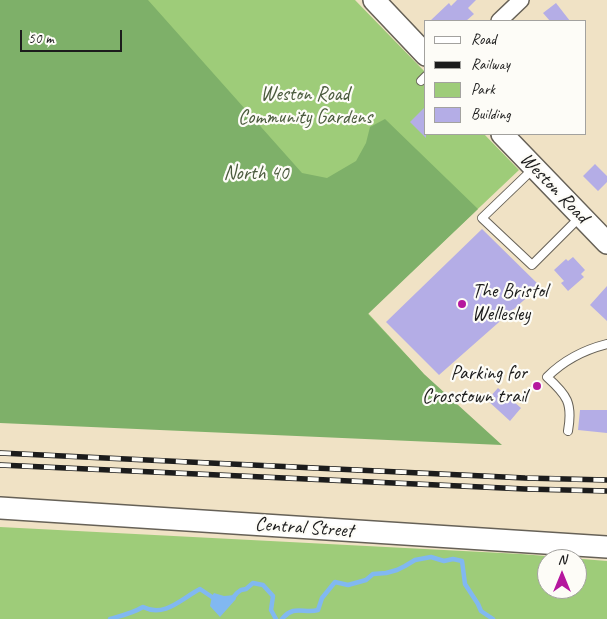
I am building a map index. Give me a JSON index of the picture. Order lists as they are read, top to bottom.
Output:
{
  "streets": {
    "main road": ["Weston Road", "Central Street"]
  },
  "parks": ["Weston Road Community Gardens", "North 40"],
  "places": ["The Bristol Wellesley", "Parking for Crosstown trail"],
  "legend": [
    "Road",
    "Railway",
    "Park",
    "Building"
  ],
  "scale_bar": "50 m",
  "north": "top"
}
